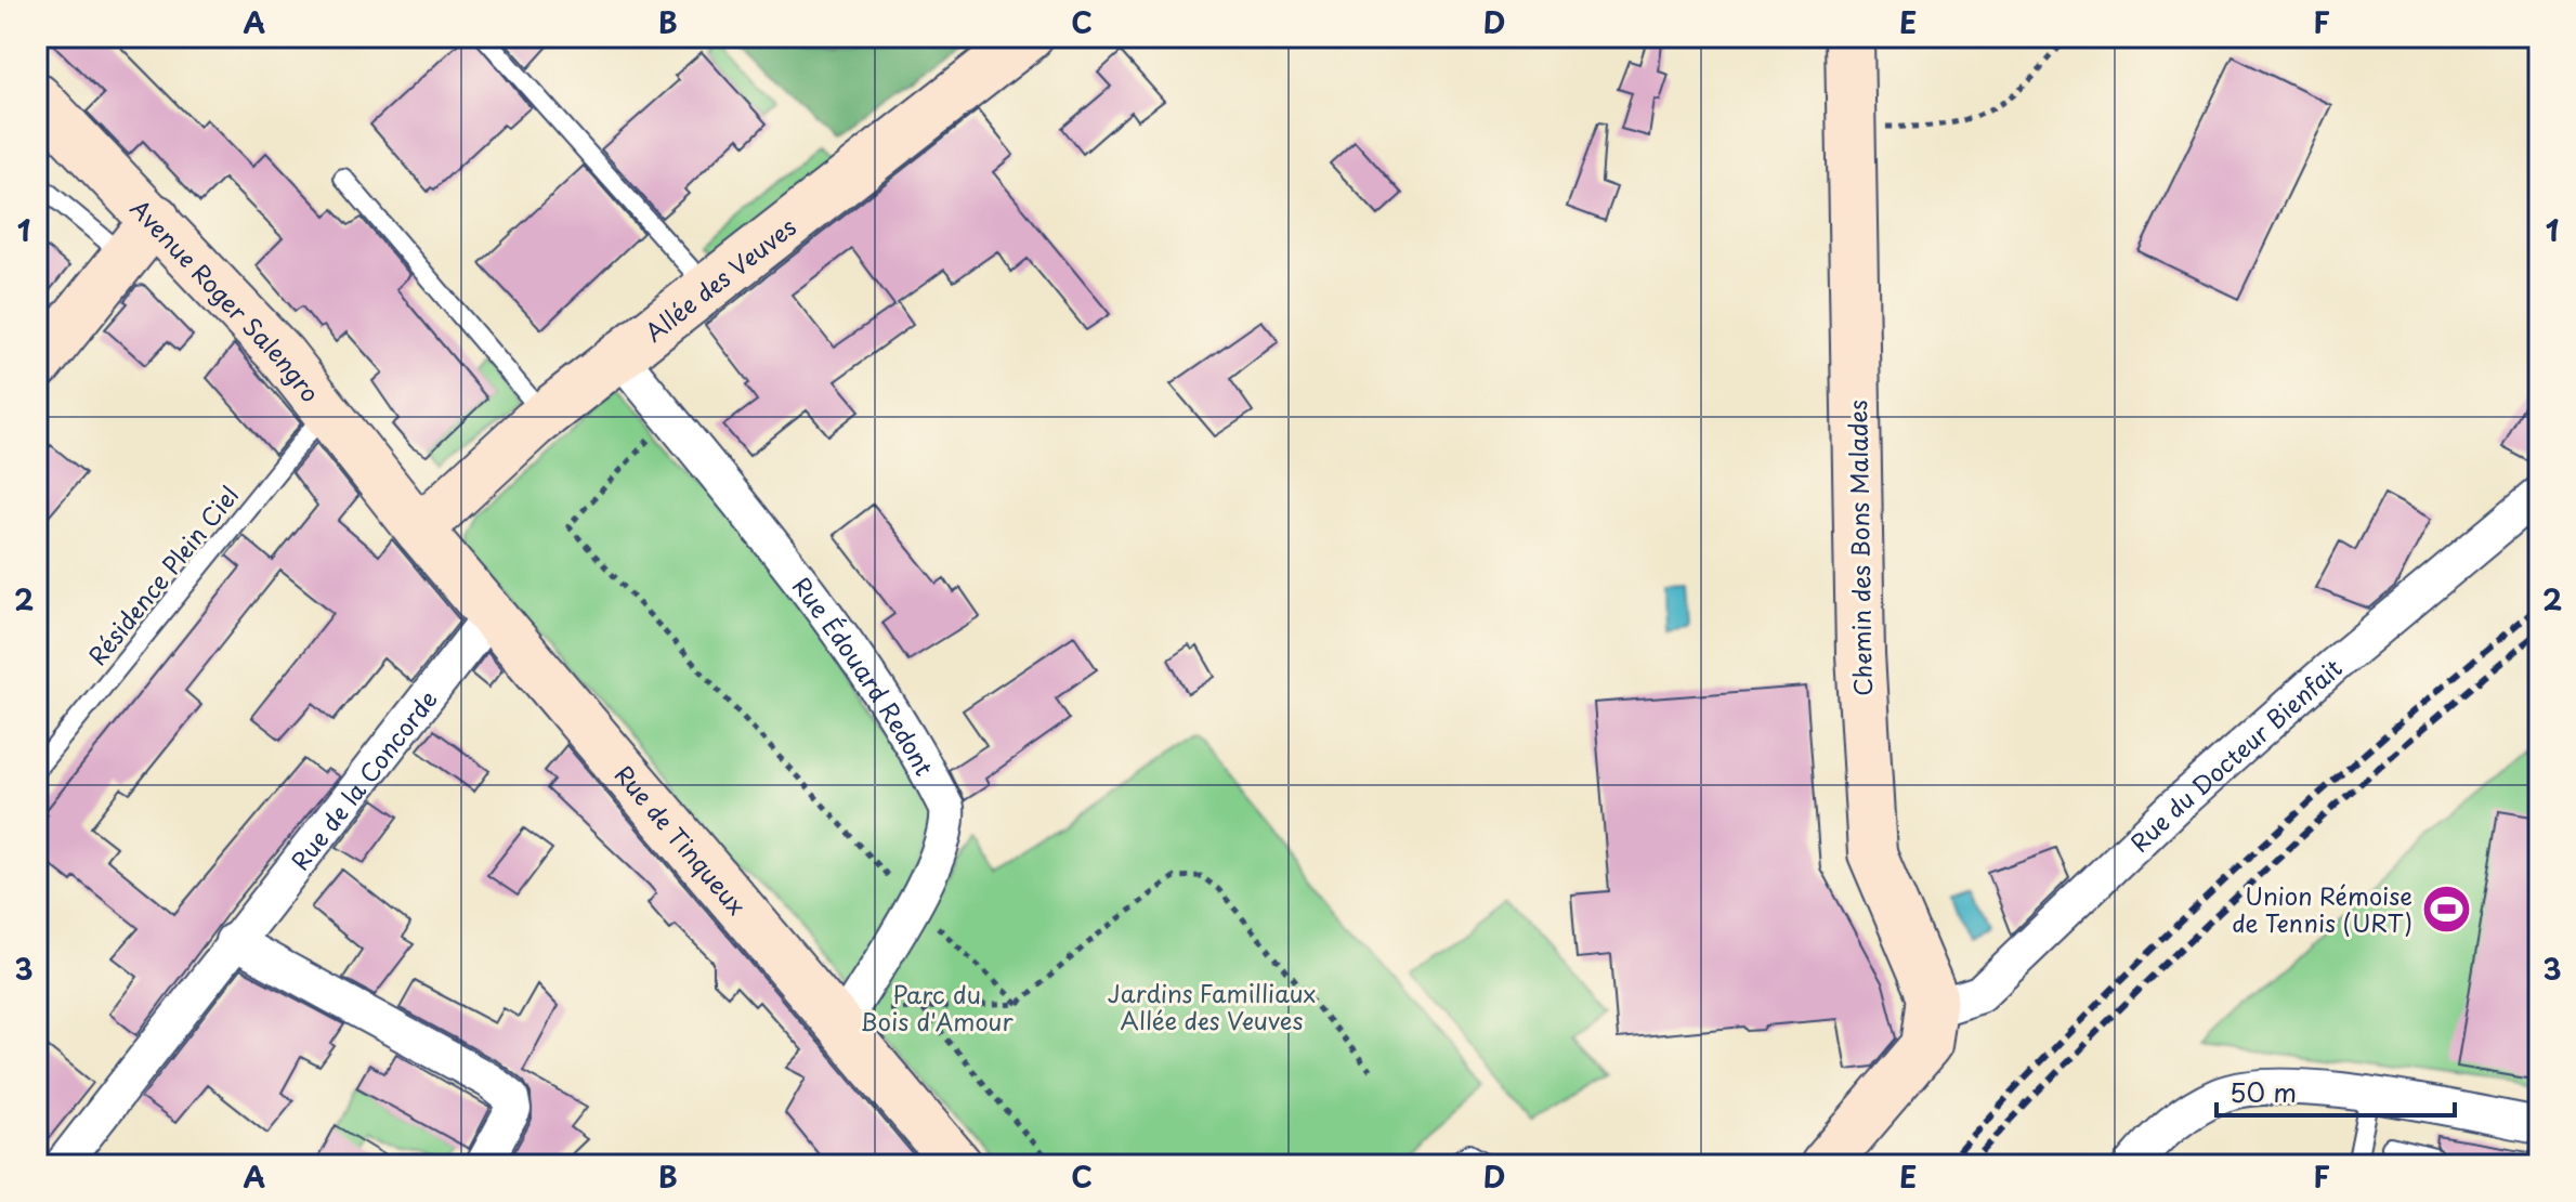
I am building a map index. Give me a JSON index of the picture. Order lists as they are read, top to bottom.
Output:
{
  "streets": {
    "street": [
      "Allée des Veuves",
      "Avenue Roger Salengro",
      "Chemin des Bons Malades",
      "Rue Édouard Redont",
      "Rue du Docteur Bienfait",
      "Rue de la Concorde",
      "Rue de Tinqueux"
    ],
    "lane": ["Résidence Plein Ciel"]
  },
  "crossings": [
    ["Allée des Veuves", "Avenue Roger Salengro"],
    ["Allée des Veuves", "Rue Édouard Redont"],
    ["Allée des Veuves", "Rue de Tinqueux"],
    ["Avenue Roger Salengro", "Résidence Plein Ciel"],
    ["Avenue Roger Salengro", "Rue de Tinqueux"],
    ["Chemin des Bons Malades", "Rue du Docteur Bienfait"],
    ["Rue Édouard Redont", "Rue de Tinqueux"],
    ["Rue de la Concorde", "Rue de Tinqueux"]
  ],
  "parks": ["Jardins Familliaux Allée des Veuves", "Parc du Bois d'Amour"],
  "places": {
    "sports": ["Union Rémoise de Tennis (URT)"]
  },
  "scale_bar": "50 m",
  "grid": {
    "columns": [
      "A",
      "B",
      "C",
      "D",
      "E",
      "F"
    ],
    "rows": ["1", "2", "3"]
  }
}
